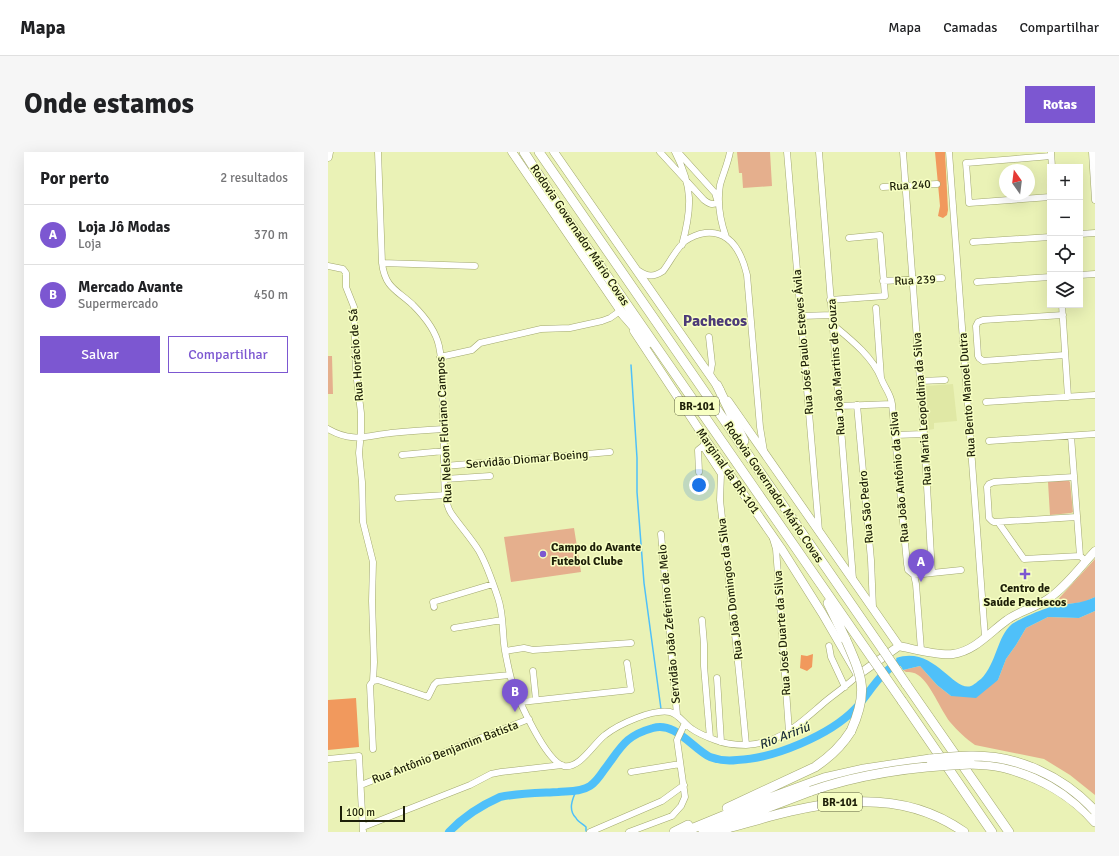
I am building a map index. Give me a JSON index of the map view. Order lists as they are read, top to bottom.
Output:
{
  "streets": {
    "highway": ["Rodovia Governador Mário Covas", "BR-101"],
    "main road": ["Marginal da BR-101"],
    "street": [
      "Rua 240",
      "Rua 239",
      "Rua José Paulo Esteves Ávila",
      "Rua Horácio de Sá",
      "Rua João Martins de Souza",
      "Rua Bento Manoel Dutra",
      "Rua Maria Leopoldina da Silva",
      "Rua Nelson Floriano Campos",
      "Servidão Diomar Boeing",
      "Rua João Antônio da Silva",
      "Rua São Pedro",
      "Rua João Domingos da Silva",
      "Servidão João Zeferino de Melo",
      "Rua José Duarte da Silva",
      "Rua Antônio Benjamim Batista"
    ]
  },
  "crossings": [
    ["Rua 240", "Rua Maria Leopoldina da Silva"],
    ["Rua 239", "Rua Maria Leopoldina da Silva"],
    ["Rua João Martins de Souza", "Rua João Antônio da Silva"],
    ["Rua Nelson Floriano Campos", "Servidão Diomar Boeing"],
    ["Rua Nelson Floriano Campos", "Rua Antônio Benjamim Batista"],
    ["Marginal da BR-101", "Rua João Domingos da Silva"],
    ["Marginal da BR-101", "Rua José Duarte da Silva"]
  ],
  "districts": ["Pachecos"],
  "water": ["Rio Aririú"],
  "places": {
    "other": ["Campo do Avante Futebol Clube"],
    "health": ["Centro de Saúde Pachecos"]
  },
  "scale_bar": "100 m",
  "north": "top",
  "page": {
    "header": "Mapa",
    "nav": ["Mapa", "Camadas", "Compartilhar"],
    "buttons": [
      "Rotas",
      ["Salvar", "Compartilhar"]
    ],
    "title": "Onde estamos",
    "heading": ["Por perto", "2 resultados"],
    "map_buttons": ["+", "−"],
    "list": [
      {
        "mark": "A",
        "name": "Loja Jô Modas",
        "note": "Loja",
        "value": "370 m"
      },
      {
        "mark": "B",
        "name": "Mercado Avante",
        "note": "Supermercado",
        "value": "450 m"
      }
    ],
    "pins": ["A", "B"],
    "scale": "100 m"
  }
}
